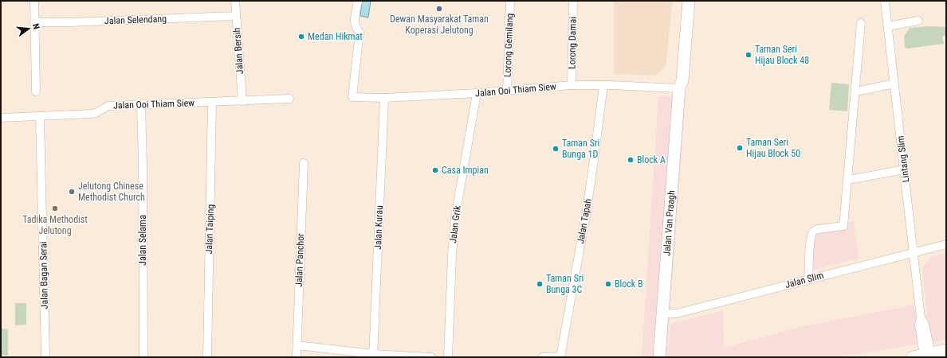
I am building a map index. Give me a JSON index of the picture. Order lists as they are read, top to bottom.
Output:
{
  "streets": {
    "main road": ["Jalan Van Praagh"],
    "street": [
      "Jalan Selendang",
      "Lorong Damai",
      "Lorong Gemilang",
      "Jalan Bersih",
      "Jalan Ooi Thiam Siew",
      "Lintang Slim",
      "Jalan Tapah",
      "Jalan Grik",
      "Jalan Kurau",
      "Jalan Taiping",
      "Jalan Selama",
      "Jalan Panchor",
      "Jalan Bagan Serai",
      "Jalan Slim"
    ]
  },
  "crossings": [
    ["Jalan Selendang", "Jalan Bersih"],
    ["Lorong Damai", "Jalan Ooi Thiam Siew"],
    ["Lorong Gemilang", "Jalan Ooi Thiam Siew"],
    ["Jalan Bersih", "Jalan Ooi Thiam Siew"],
    ["Jalan Ooi Thiam Siew", "Jalan Tapah"],
    ["Jalan Ooi Thiam Siew", "Jalan Van Praagh"],
    ["Jalan Ooi Thiam Siew", "Jalan Grik"],
    ["Jalan Ooi Thiam Siew", "Jalan Kurau"],
    ["Jalan Ooi Thiam Siew", "Jalan Taiping"],
    ["Jalan Ooi Thiam Siew", "Jalan Selama"],
    ["Jalan Ooi Thiam Siew", "Jalan Bagan Serai"],
    ["Lintang Slim", "Jalan Slim"],
    ["Jalan Van Praagh", "Jalan Slim"]
  ],
  "places": [
    "Dewan Masyarakat Taman Koperasi Jelutong",
    "Medan Hikmat",
    "Taman Seri Hijau Block 48",
    "Taman Seri Hijau Block 50",
    "Taman Sri Bunga 1D",
    "Block A",
    "Casa Impian",
    "Jelutong Chinese Methodist Church",
    "Tadika Methodist Jelutong",
    "Taman Sri Bunga 3C",
    "Block B"
  ],
  "north": "right"
}
